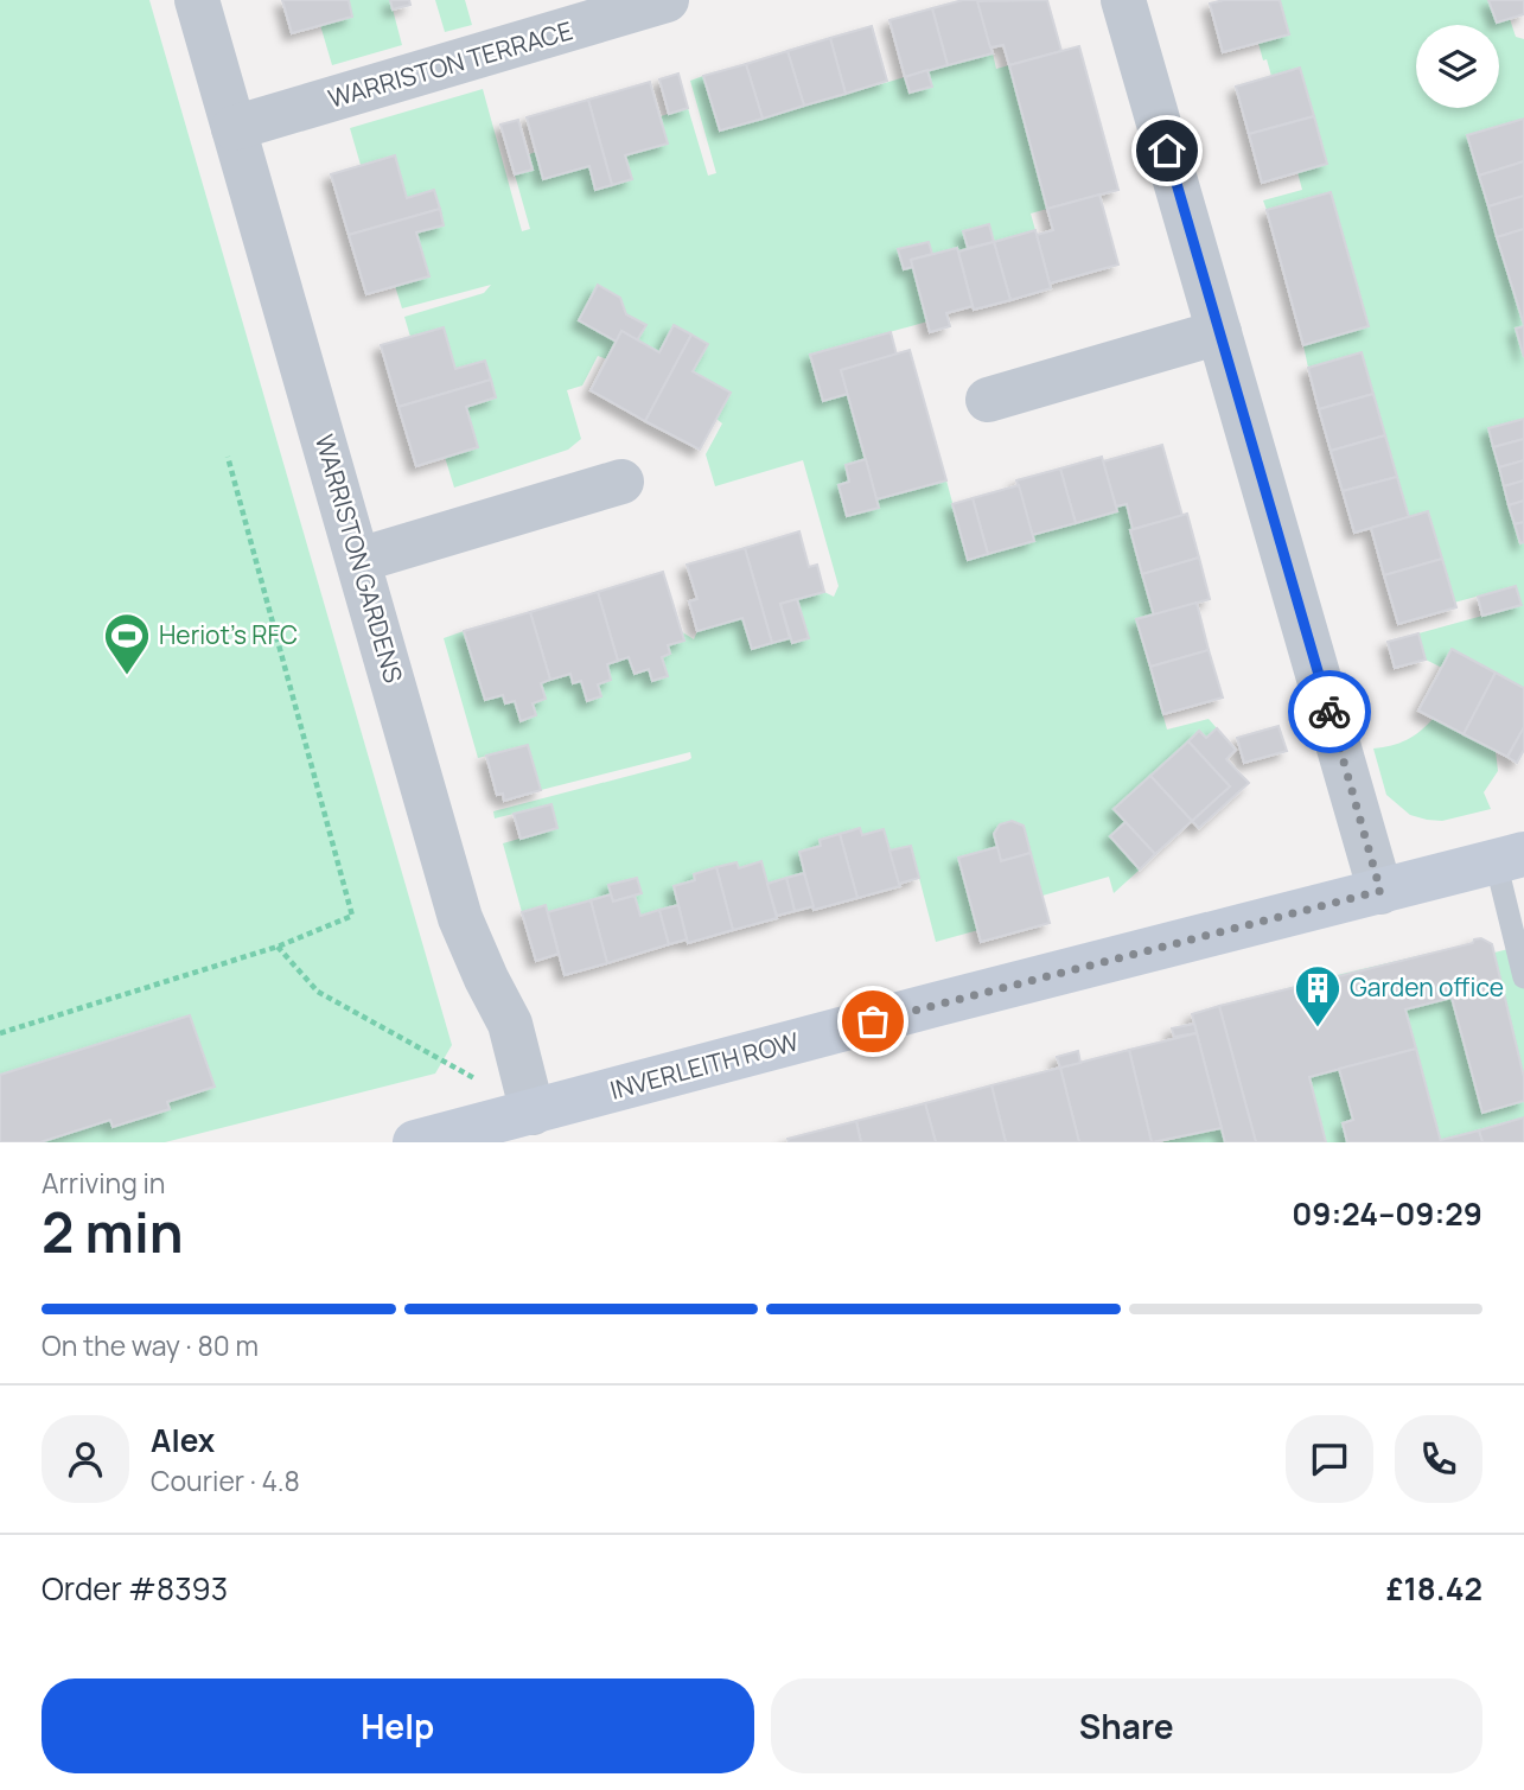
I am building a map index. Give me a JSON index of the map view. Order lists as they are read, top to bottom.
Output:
{
  "streets": {
    "main road": ["INVERLEITH ROW"],
    "street": ["WARRISTON TERRACE", "WARRISTON GARDENS"]
  },
  "crossings": [
    ["WARRISTON TERRACE", "WARRISTON GARDENS"],
    ["WARRISTON GARDENS", "INVERLEITH ROW"]
  ],
  "places": {
    "sports": ["Heriot's RFC"],
    "building": ["Garden office"]
  },
  "page": {
    "heading": ["2 min", "Arriving in", "09:24–09:29"],
    "panel": [
      "Alex",
      "Courier · 4.8",
      "Order #8393",
      "£18.42"
    ],
    "bar": "On the way · 80 m",
    "buttons": ["Help", "Share"]
  }
}
